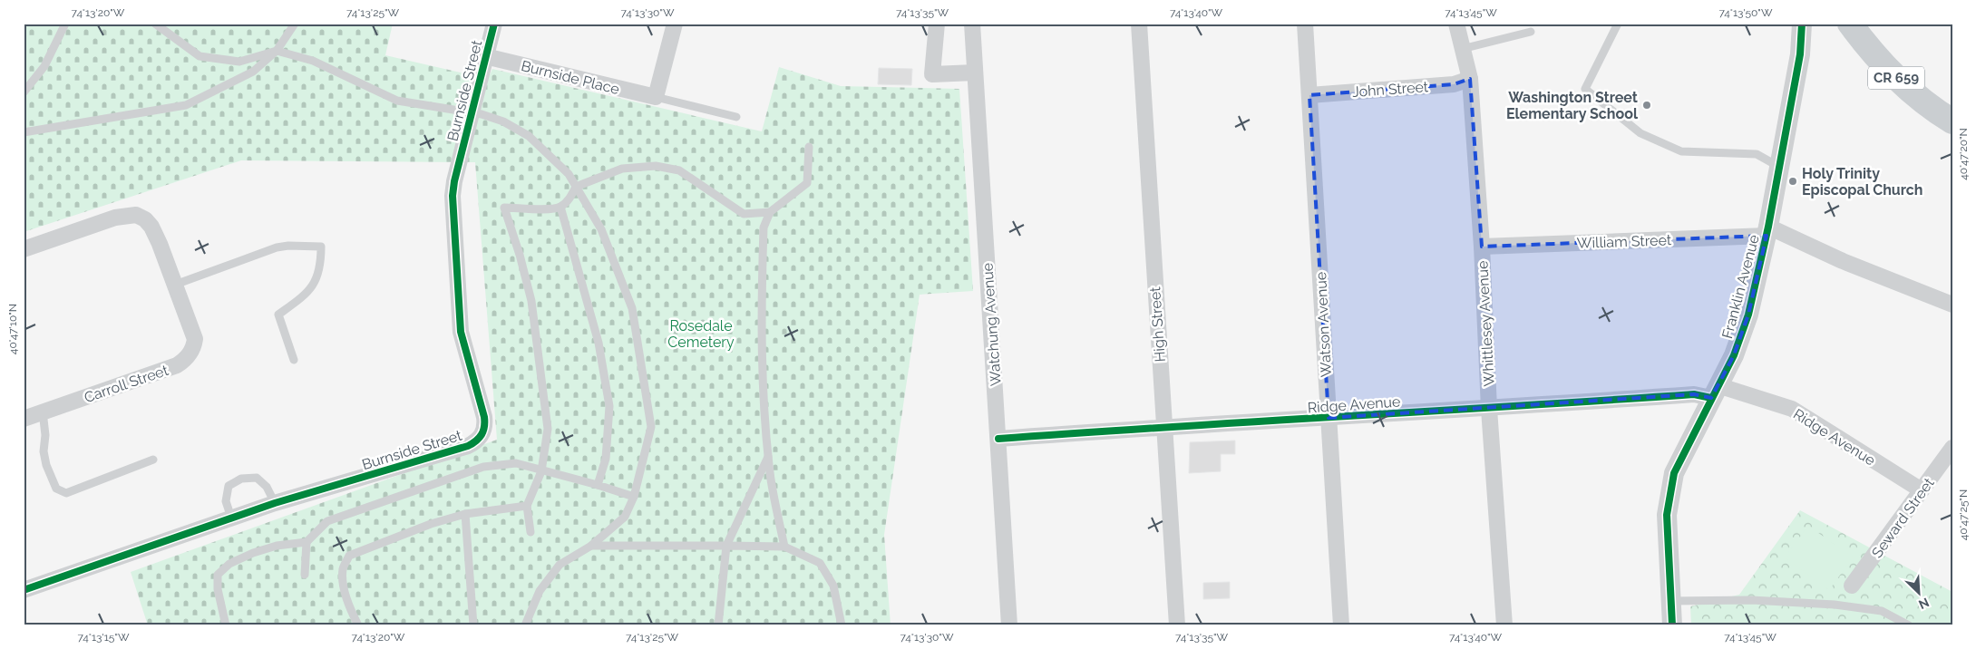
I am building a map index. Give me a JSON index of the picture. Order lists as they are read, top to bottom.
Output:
{
  "streets": {
    "main road": ["CR 659"],
    "street": [
      "Burnside Place",
      "John Street",
      "Burnside Street",
      "William Street",
      "Franklin Avenue",
      "Whittlesey Avenue",
      "Watchung Avenue",
      "High Street",
      "Watson Avenue",
      "Carroll Street",
      "Ridge Avenue",
      "Seward Street"
    ]
  },
  "crossings": [
    ["Burnside Place", "Burnside Street"],
    ["John Street", "Whittlesey Avenue"],
    ["John Street", "Watson Avenue"],
    ["William Street", "Franklin Avenue"],
    ["William Street", "Whittlesey Avenue"],
    ["Franklin Avenue", "Ridge Avenue"],
    ["Whittlesey Avenue", "Ridge Avenue"],
    ["Watchung Avenue", "Ridge Avenue"],
    ["High Street", "Ridge Avenue"],
    ["Watson Avenue", "Ridge Avenue"],
    ["Ridge Avenue", "Seward Street"]
  ],
  "parks": ["Rosedale Cemetery"],
  "places": ["Washington Street Elementary School", "Holy Trinity Episcopal Church"],
  "north": "bottom right",
  "coordinates": [
    "74°13'20\"W",
    "74°13'25\"W",
    "74°13'30\"W",
    "74°13'35\"W",
    "74°13'40\"W",
    "74°13'45\"W",
    "74°13'50\"W",
    "40°47'20\"N",
    "40°47'10\"N",
    "40°47'25\"N",
    "74°13'15\"W"
  ]
}
